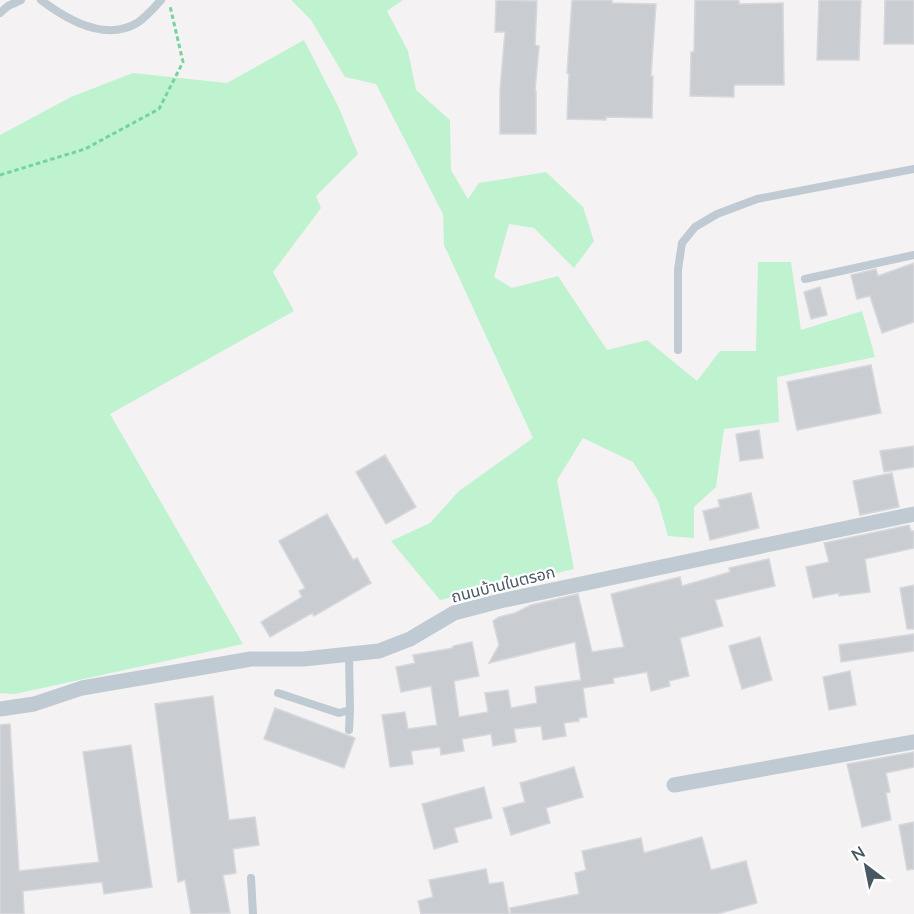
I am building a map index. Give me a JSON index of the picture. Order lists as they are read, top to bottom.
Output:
{
  "streets": {
    "street": ["ถนนบ้านในตรอก"]
  },
  "north": "top left"
}
